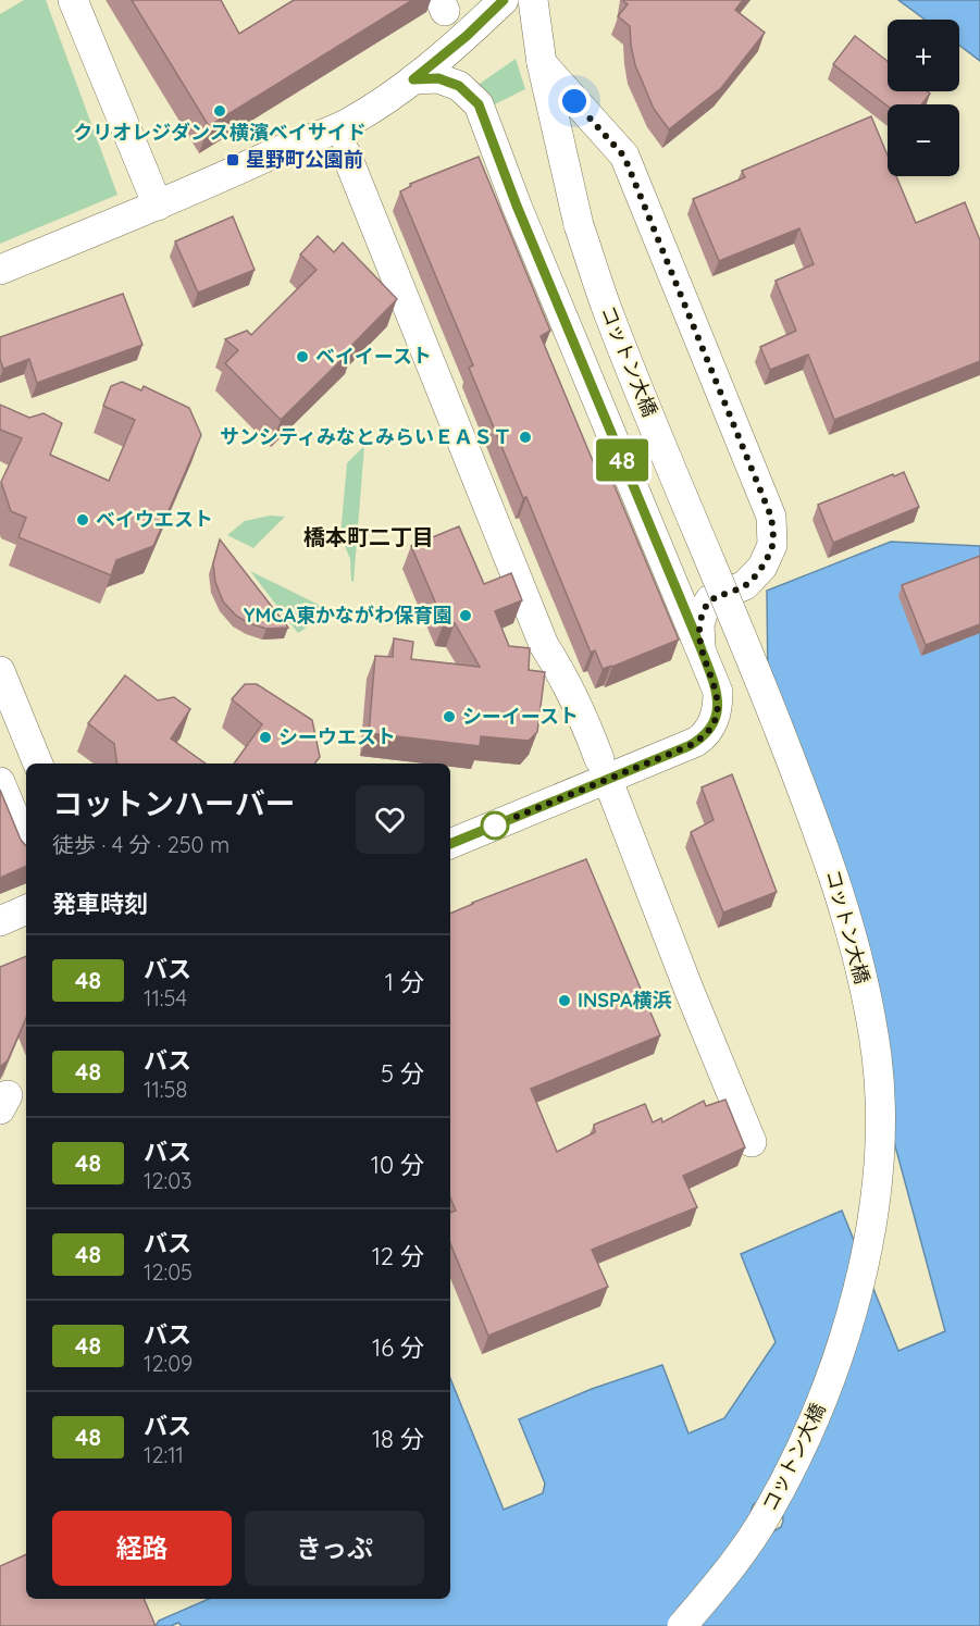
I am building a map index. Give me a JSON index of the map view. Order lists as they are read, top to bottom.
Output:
{
  "streets": {
    "street": ["コットン大橋"]
  },
  "districts": ["橋本町二丁目"],
  "places": {
    "other": [
      "クリオレジダンス横濱ベイサイド",
      "ベイイースト",
      "サンシティみなとみらいＥＡＳＴ",
      "ベイウエスト",
      "YMCA東かながわ保育園",
      "シーイースト",
      "シーウエスト",
      "INSPA横浜"
    ],
    "transit": ["星野町公園前"]
  },
  "lines": ["bus line 48"],
  "page": {
    "on_map": "48",
    "map_buttons": ["+", "−"],
    "heading": [
      ["コットンハーバー", "徒歩 · 4 分 · 250 m"],
      "発車時刻"
    ],
    "list": [
      {
        "mark": "48",
        "name": "バス",
        "note": "11:54",
        "value": "1 分"
      },
      {
        "mark": "48",
        "name": "バス",
        "note": "11:58",
        "value": "5 分"
      },
      {
        "mark": "48",
        "name": "バス",
        "note": "12:03",
        "value": "10 分"
      },
      {
        "mark": "48",
        "name": "バス",
        "note": "12:05",
        "value": "12 分"
      },
      {
        "mark": "48",
        "name": "バス",
        "note": "12:09",
        "value": "16 分"
      },
      {
        "mark": "48",
        "name": "バス",
        "note": "12:11",
        "value": "18 分"
      }
    ],
    "buttons": ["経路", "きっぷ"]
  }
}
